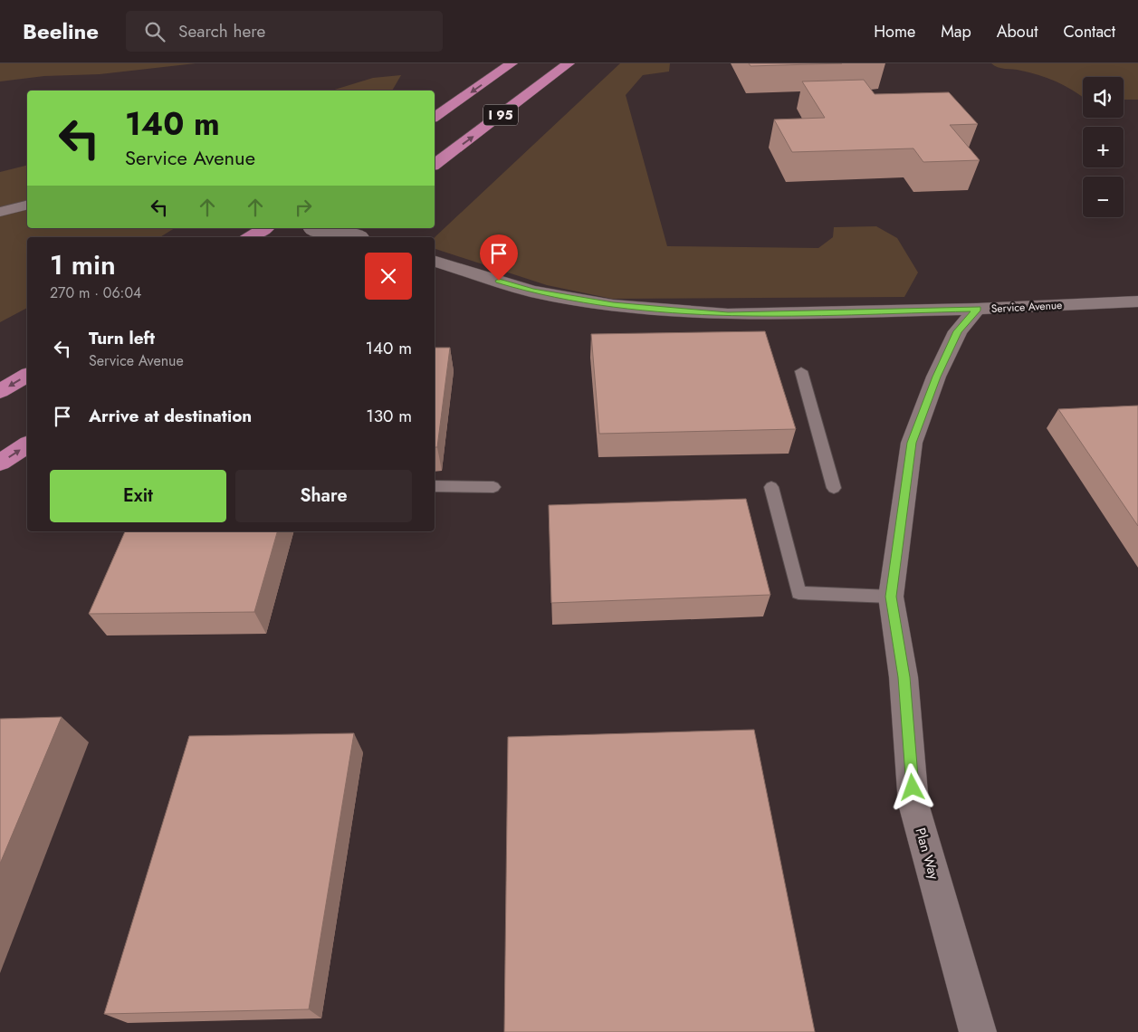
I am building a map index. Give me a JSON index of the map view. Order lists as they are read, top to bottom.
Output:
{
  "streets": {
    "highway": ["I 95"],
    "street": ["Service Avenue", "Plan Way"]
  },
  "crossings": [
    ["Service Avenue", "Plan Way"]
  ],
  "page": {
    "header": "Beeline",
    "search": "Search here",
    "nav": [
      "Home",
      "Map",
      "About",
      "Contact"
    ],
    "map_buttons": ["+", "−"],
    "turn": ["140 m", "Service Avenue"],
    "heading": ["1 min", "270 m · 06:04"],
    "list": [
      {
        "name": "Turn left",
        "note": "Service Avenue",
        "value": "140 m"
      },
      {
        "name": "Arrive at destination",
        "value": "130 m"
      }
    ],
    "buttons": ["Exit", "Share"]
  }
}
